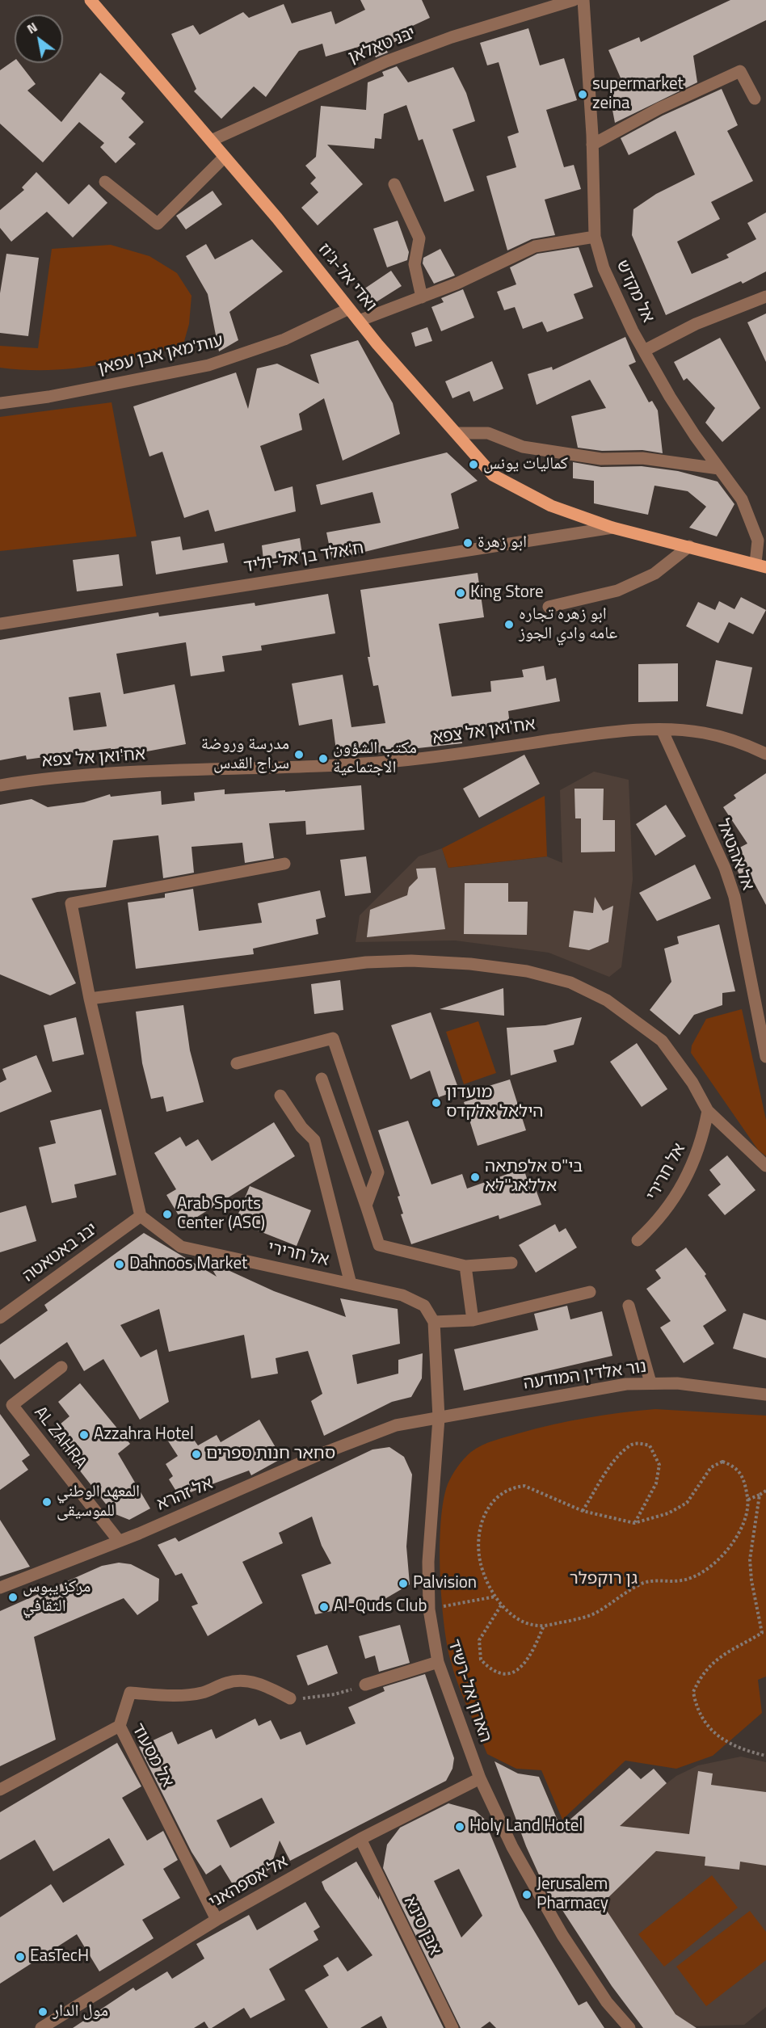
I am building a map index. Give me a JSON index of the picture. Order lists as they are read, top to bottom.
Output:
{
  "streets": {
    "main road": ["ואדי אל-ג'וז", "אל מקדש"],
    "street": [
      "יבנ טאלאן",
      "עות'מאן אבן עפאן",
      "ח'אלד בן אל-וליד",
      "אח'ואן אל צפא",
      "אל אהטאל",
      "אל חרירי",
      "יבנ באטאטה",
      "נור אלדין המודעה",
      "AL ZAHRA",
      "אל זהרא",
      "הארון אל-רשיד",
      "אל מסעוד",
      "אל אספהאני",
      "אבן סינא"
    ]
  },
  "crossings": [
    ["יבנ טאלאן", "ואדי אל-ג'וז"],
    ["ואדי אל-ג'וז", "אל מקדש"],
    ["ואדי אל-ג'וז", "עות'מאן אבן עפאן"],
    ["ואדי אל-ג'וז", "ח'אלד בן אל-וליד"],
    ["אל מקדש", "ח'אלד בן אל-וליד"],
    ["אח'ואן אל צפא", "אל אהטאל"],
    ["אל חרירי", "יבנ באטאטה"],
    ["אל חרירי", "הארון אל-רשיד"],
    ["נור אלדין המודעה", "אל זהרא"],
    ["נור אלדין המודעה", "הארון אל-רשיד"],
    ["AL ZAHRA", "אל זהרא"],
    ["אל זהרא", "הארון אל-רשיד"],
    ["הארון אל-רשיד", "אל אספהאני"],
    ["אל מסעוד", "אל אספהאני"],
    ["אל אספהאני", "אבן סינא"]
  ],
  "parks": ["גן רוקפלר"],
  "places": [
    "supermarket zeina",
    "كماليات يونس",
    "ابو زهرة",
    "King Store",
    "ابو زهره تجاره عامه وادي الجوز",
    "مدرسة وروضة سراج القدس",
    "مكتب الشؤون الاجتماعية",
    "מועדון הילאל אלקדס",
    "בי\"ס אלפתאה אללאג''לא",
    "Arab Sports Center (ASC)",
    "Dahnoos Market",
    "Azzahra Hotel",
    "סחאר חנות ספרים",
    "المعهد الوطني للموسيقى",
    "Palvision",
    "مركز يبوس الثقافي",
    "Al-Quds Club",
    "Holy Land Hotel",
    "Jerusalem Pharmacy",
    "EasTecH",
    "مول الدار"
  ],
  "north": "top left"
}
